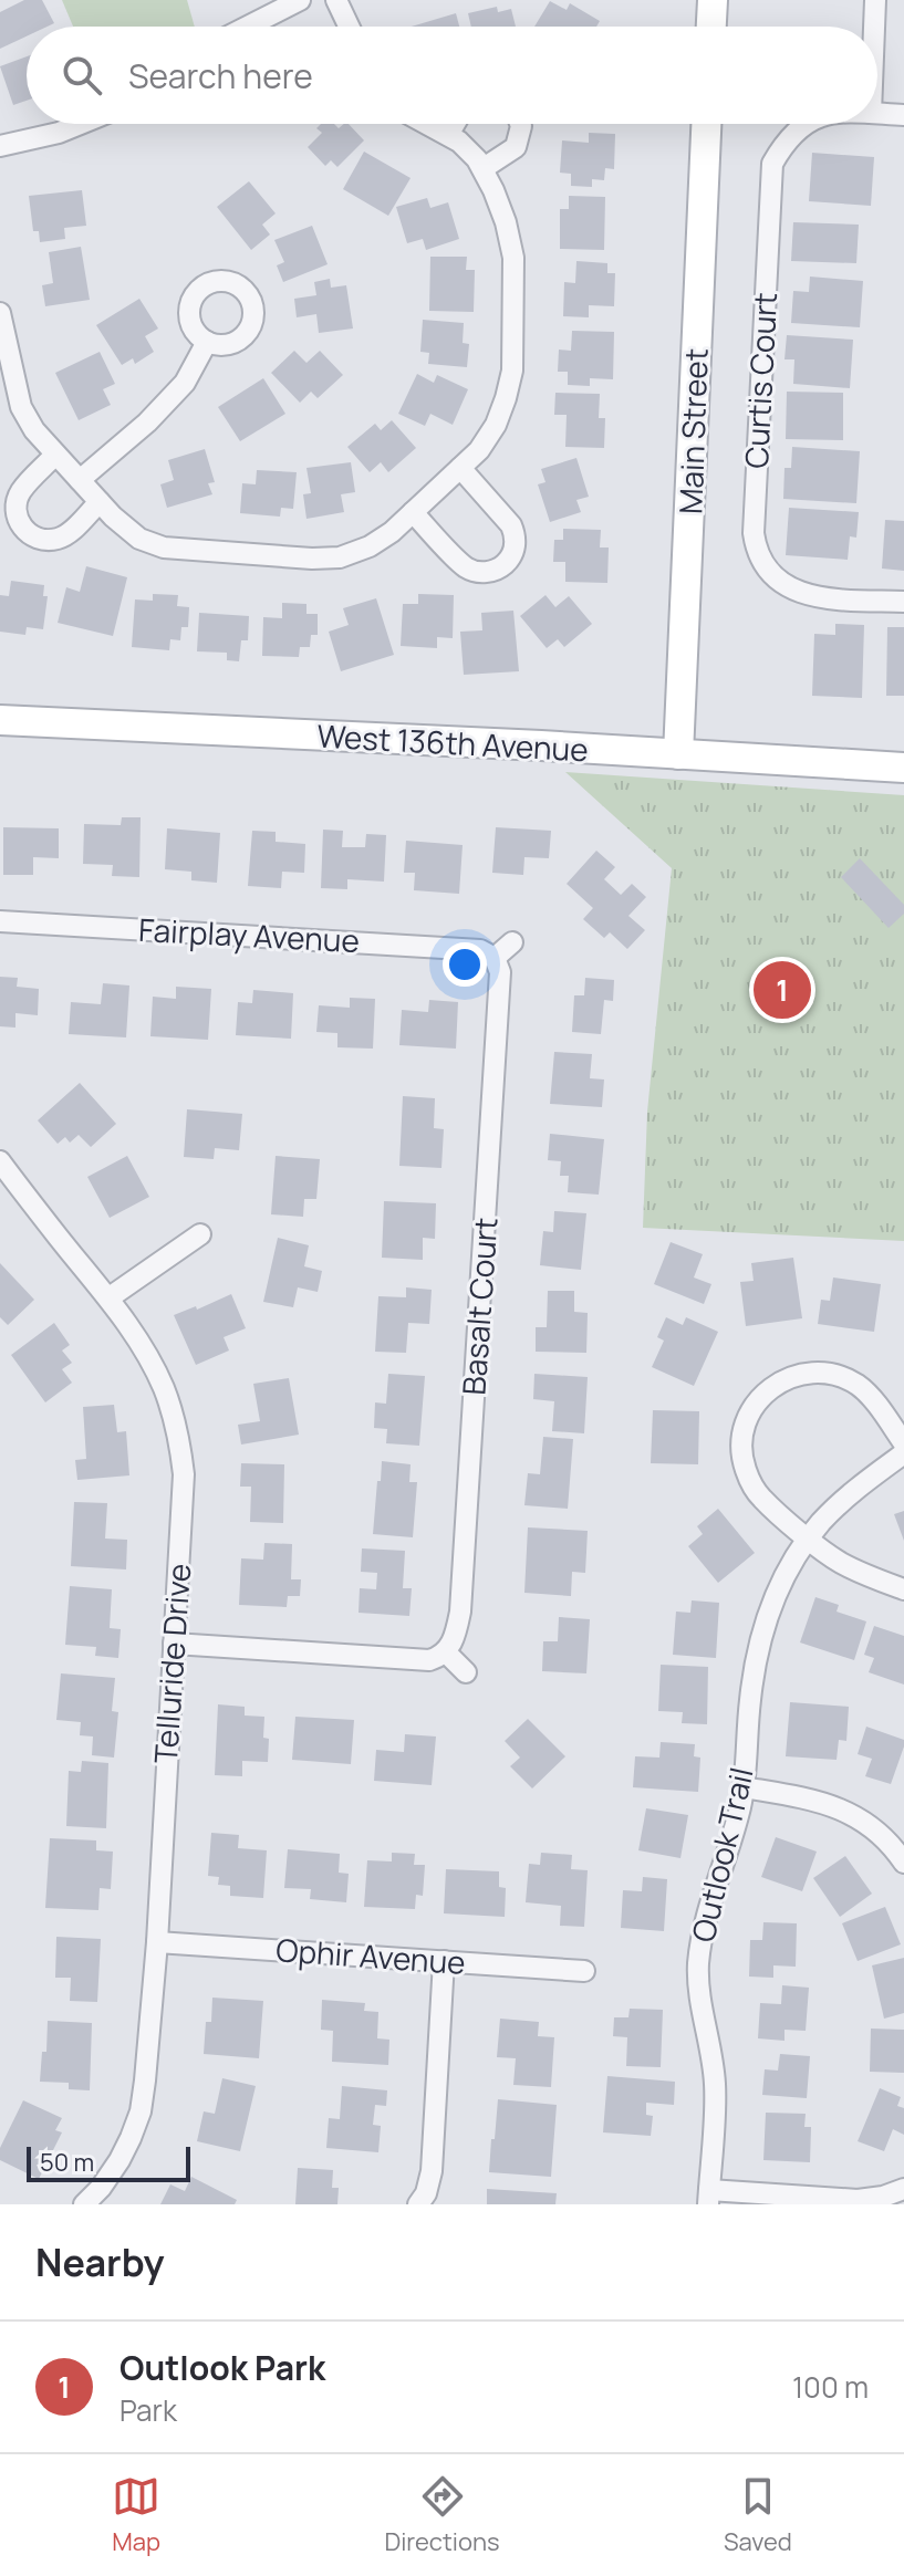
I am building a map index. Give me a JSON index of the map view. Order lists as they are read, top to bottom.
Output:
{
  "streets": {
    "main road": ["Main Street", "West 136th Avenue"],
    "street": [
      "Curtis Court",
      "Fairplay Avenue",
      "Basalt Court",
      "Telluride Drive",
      "Outlook Trail",
      "Ophir Avenue"
    ]
  },
  "crossings": [
    ["Main Street", "West 136th Avenue"],
    ["Fairplay Avenue", "Basalt Court"],
    ["Telluride Drive", "Ophir Avenue"]
  ],
  "scale_bar": "50 m",
  "page": {
    "search": "Search here",
    "pins": "1",
    "scale": "50 m",
    "heading": "Nearby",
    "list": [
      {
        "mark": "1",
        "name": "Outlook Park",
        "note": "Park",
        "value": "100 m"
      }
    ],
    "nav": ["Map", "Directions", "Saved"]
  }
}
